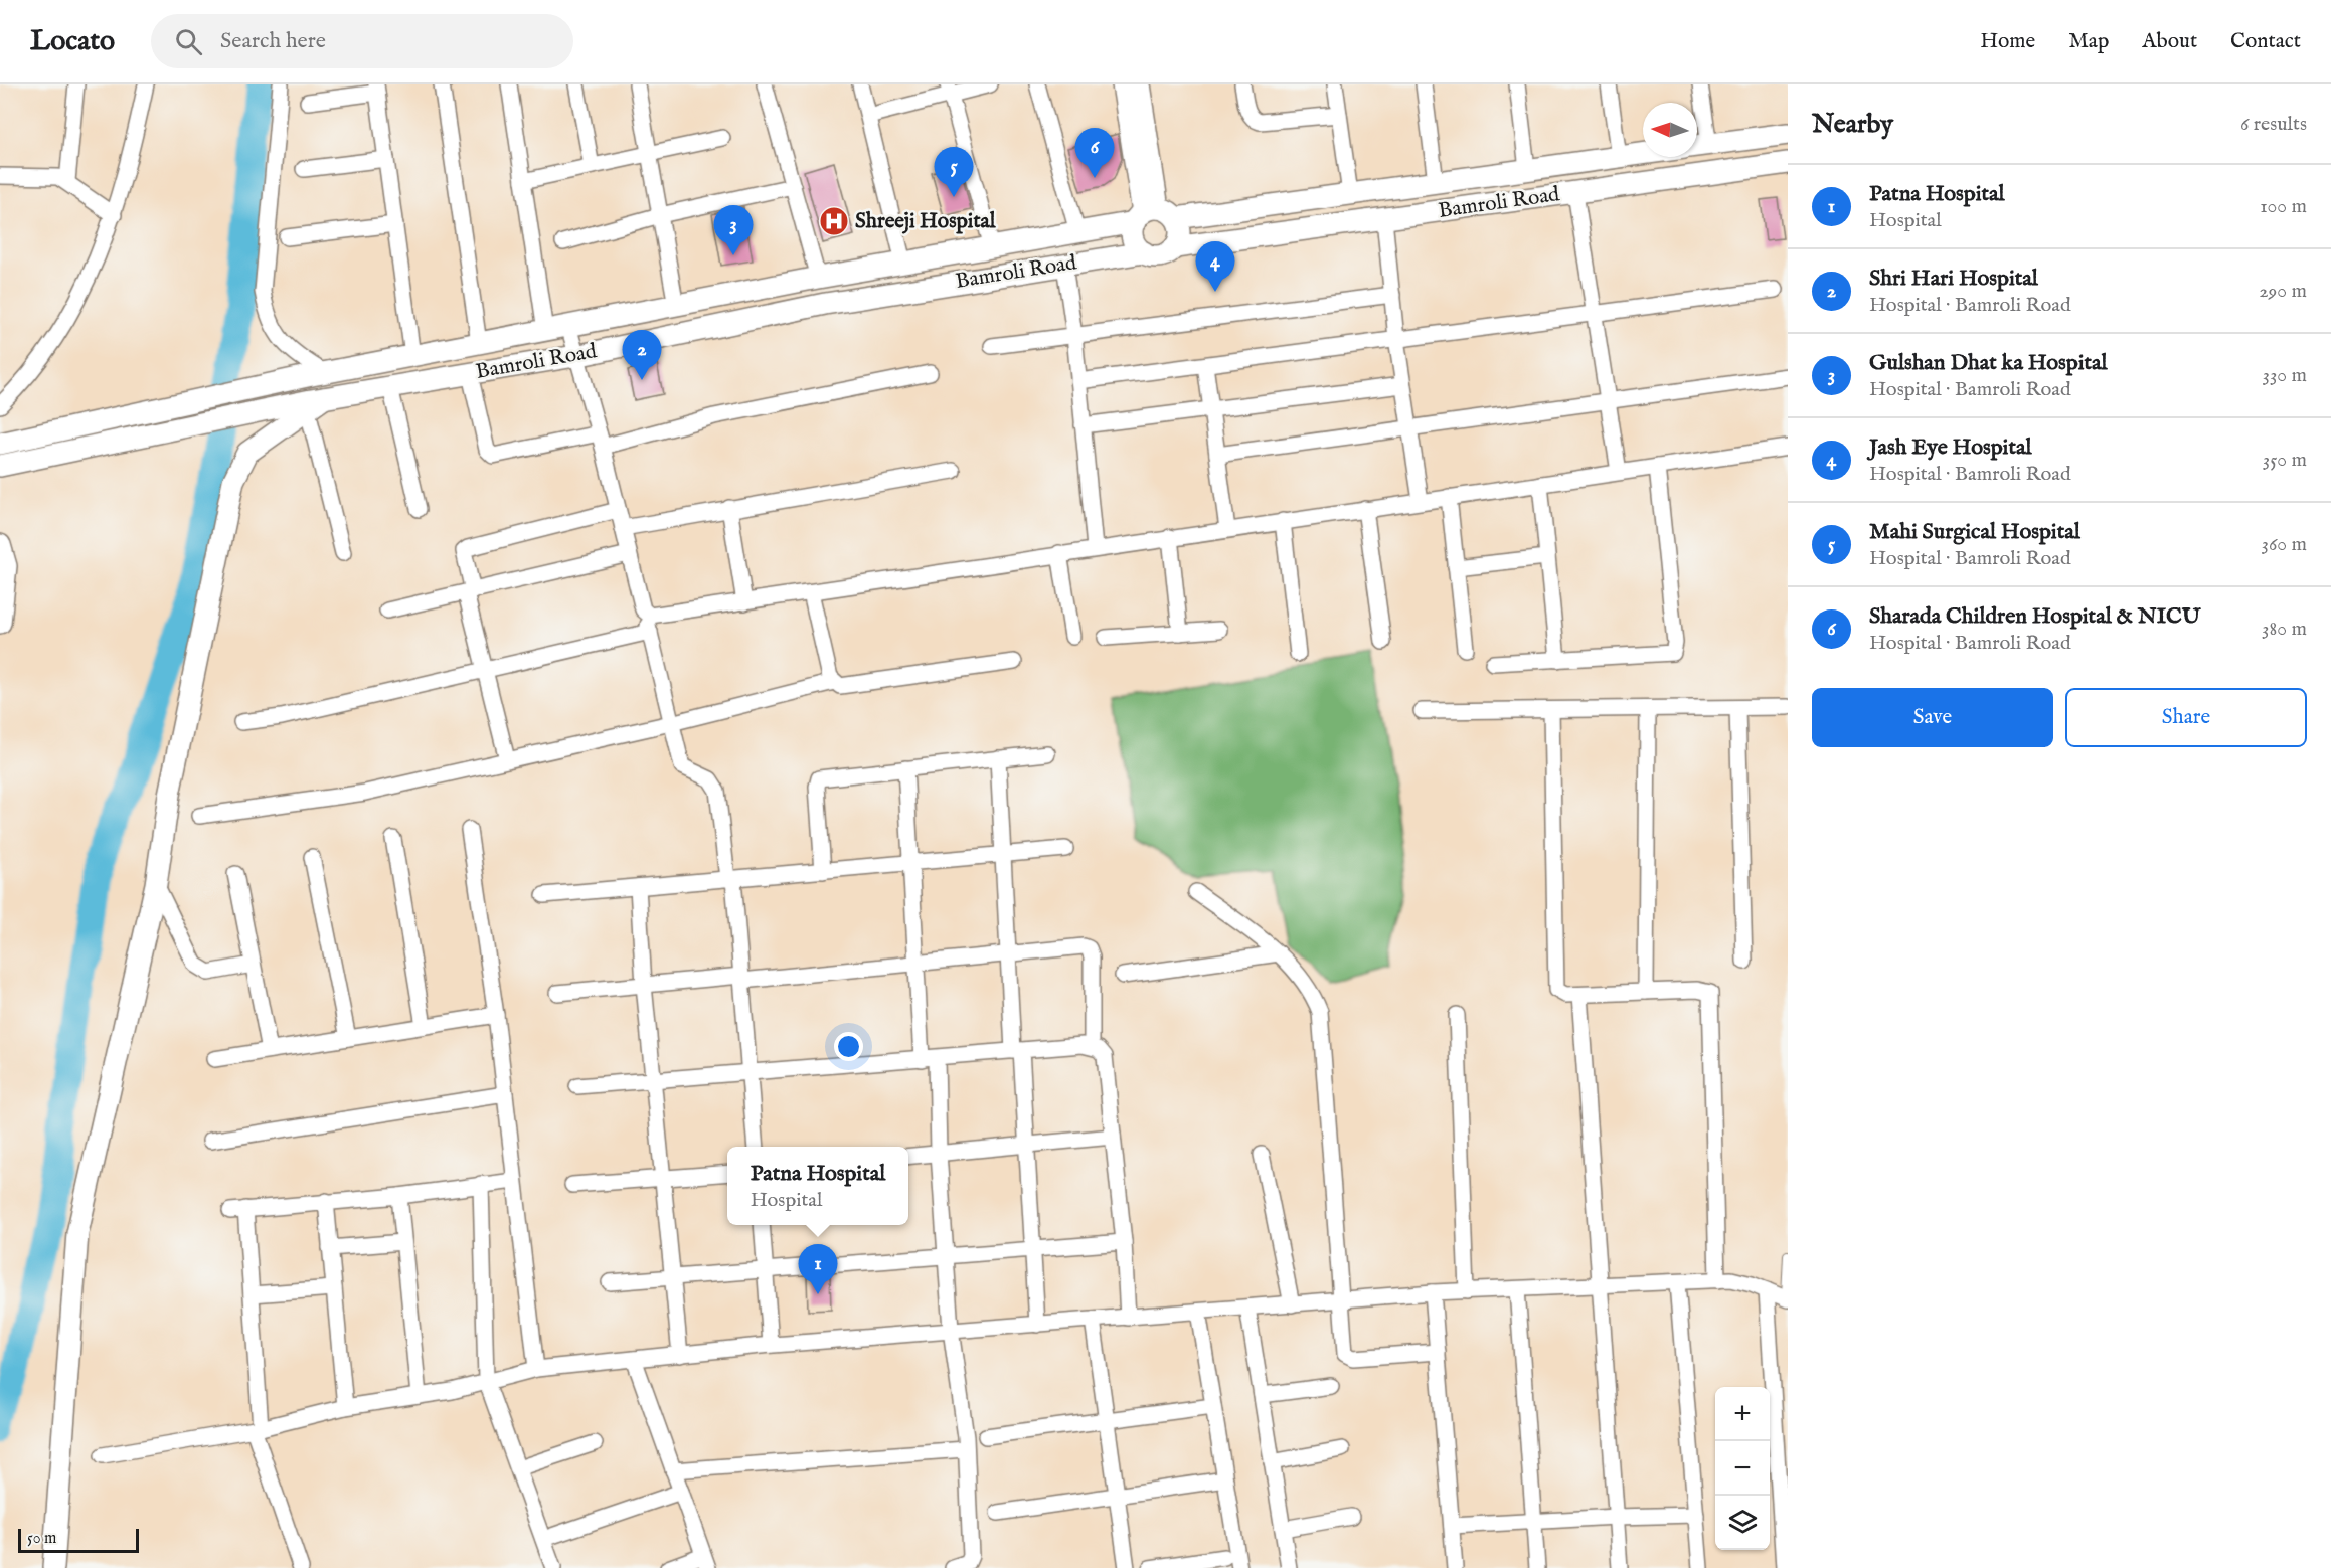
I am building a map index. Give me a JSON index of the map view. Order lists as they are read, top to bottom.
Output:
{
  "streets": {
    "street": ["Bamroli Road"]
  },
  "places": {
    "hospital": ["Shreeji Hospital"]
  },
  "scale_bar": "50 m",
  "north": "left",
  "page": {
    "header": "Locato",
    "search": "Search here",
    "nav": [
      "Home",
      "Map",
      "About",
      "Contact"
    ],
    "heading": ["Nearby", "6 results"],
    "pins": [
      "6",
      "5",
      "3",
      "4",
      "2",
      "1"
    ],
    "list": [
      {
        "mark": "1",
        "name": "Patna Hospital",
        "note": "Hospital",
        "value": "100 m"
      },
      {
        "mark": "2",
        "name": "Shri Hari Hospital",
        "note": "Hospital · Bamroli Road",
        "value": "290 m"
      },
      {
        "mark": "3",
        "name": "Gulshan Dhat ka Hospital",
        "note": "Hospital · Bamroli Road",
        "value": "330 m"
      },
      {
        "mark": "4",
        "name": "Jash Eye Hospital",
        "note": "Hospital · Bamroli Road",
        "value": "350 m"
      },
      {
        "mark": "5",
        "name": "Mahi Surgical Hospital",
        "note": "Hospital · Bamroli Road",
        "value": "360 m"
      },
      {
        "mark": "6",
        "name": "Sharada Children Hospital & NICU",
        "note": "Hospital · Bamroli Road",
        "value": "380 m"
      }
    ],
    "buttons": ["Save", "Share"],
    "popup": ["Patna Hospital", "Hospital"],
    "map_buttons": ["+", "−"],
    "scale": "50 m"
  }
}
